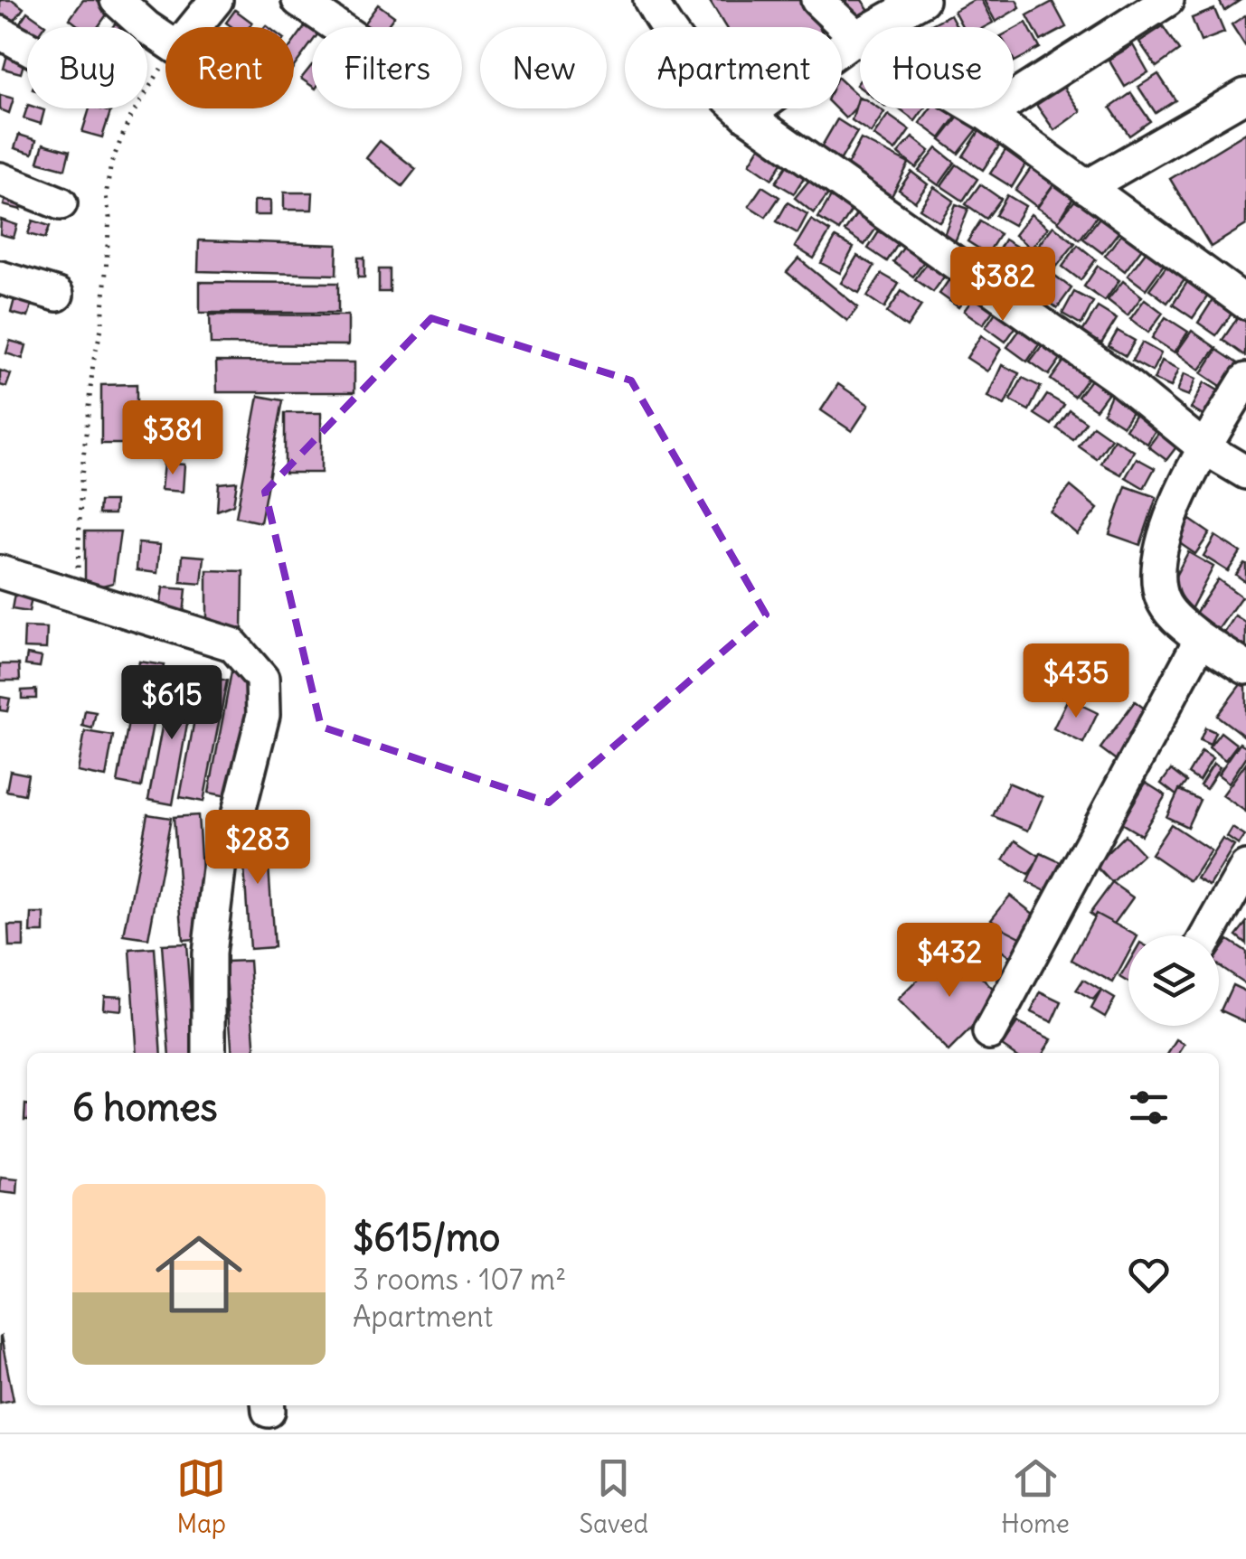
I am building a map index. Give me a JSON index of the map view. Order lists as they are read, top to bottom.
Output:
{
  "page": {
    "chip": [
      "Buy",
      "Rent",
      "Filters",
      "New",
      "Apartment",
      "House"
    ],
    "price": [
      "$382",
      "$381",
      "$435",
      "$615",
      "$283",
      "$432"
    ],
    "heading": "6 homes",
    "list": [
      {
        "name": "$615/mo",
        "note": "3 rooms · 107 m² · Apartment"
      }
    ],
    "tabs": ["Map", "Saved", "Home"]
  }
}
